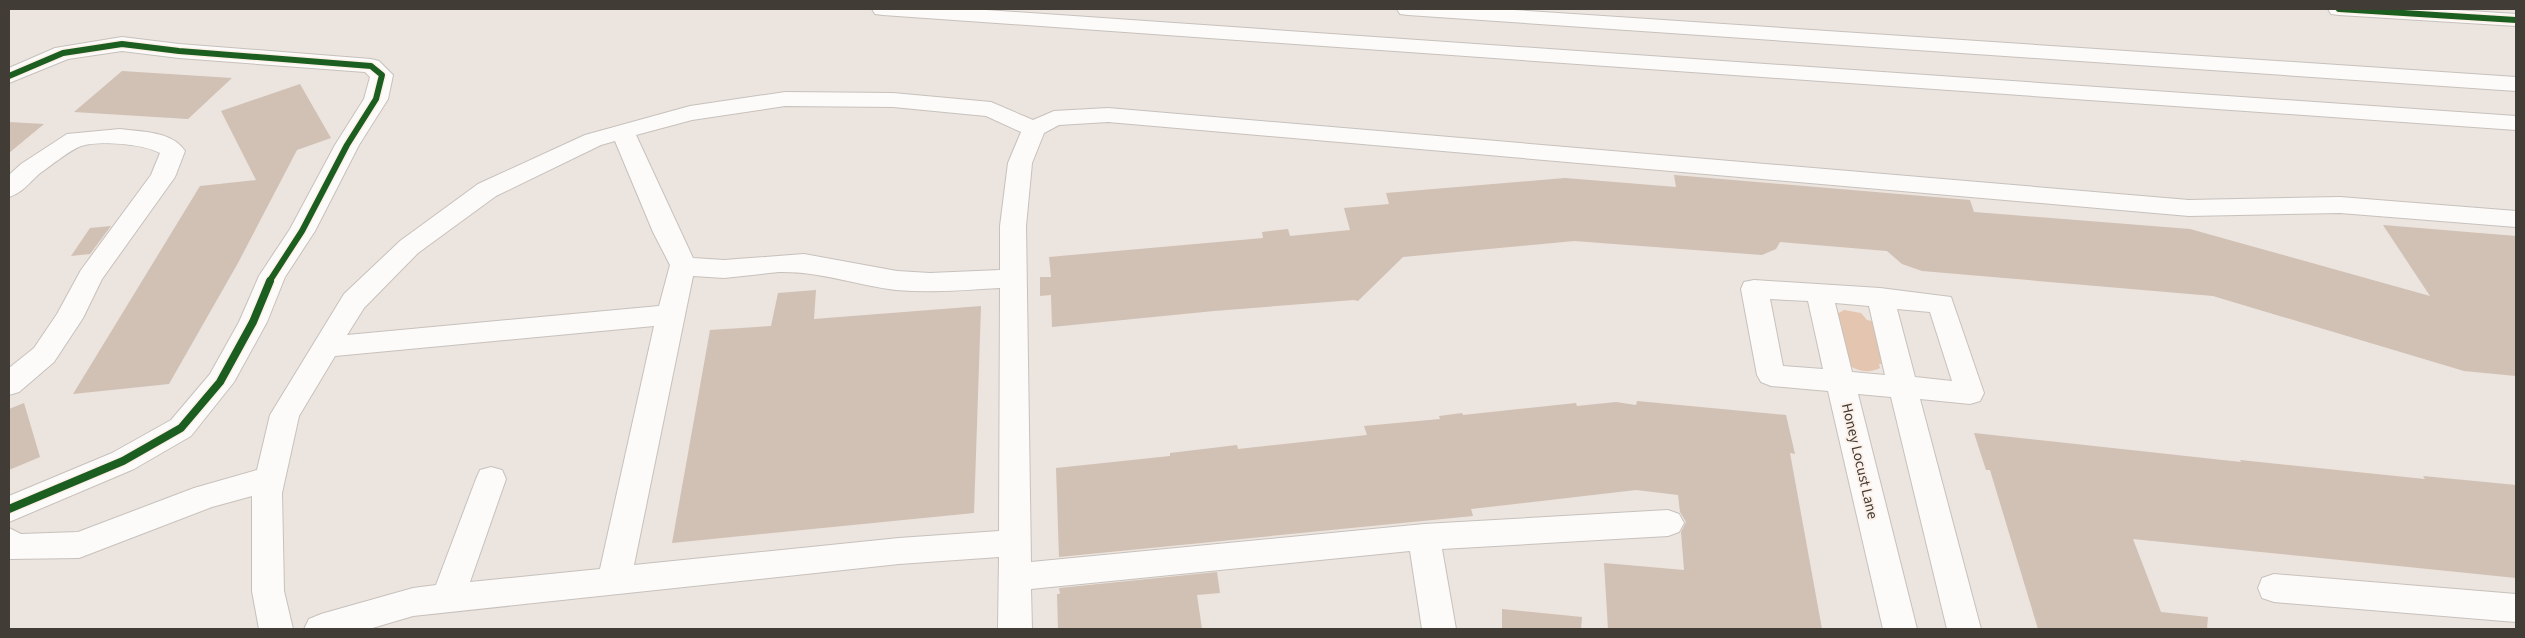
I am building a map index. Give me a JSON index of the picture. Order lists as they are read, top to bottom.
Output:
{
  "streets": {
    "main road": ["Honey Locust Lane"]
  }
}
